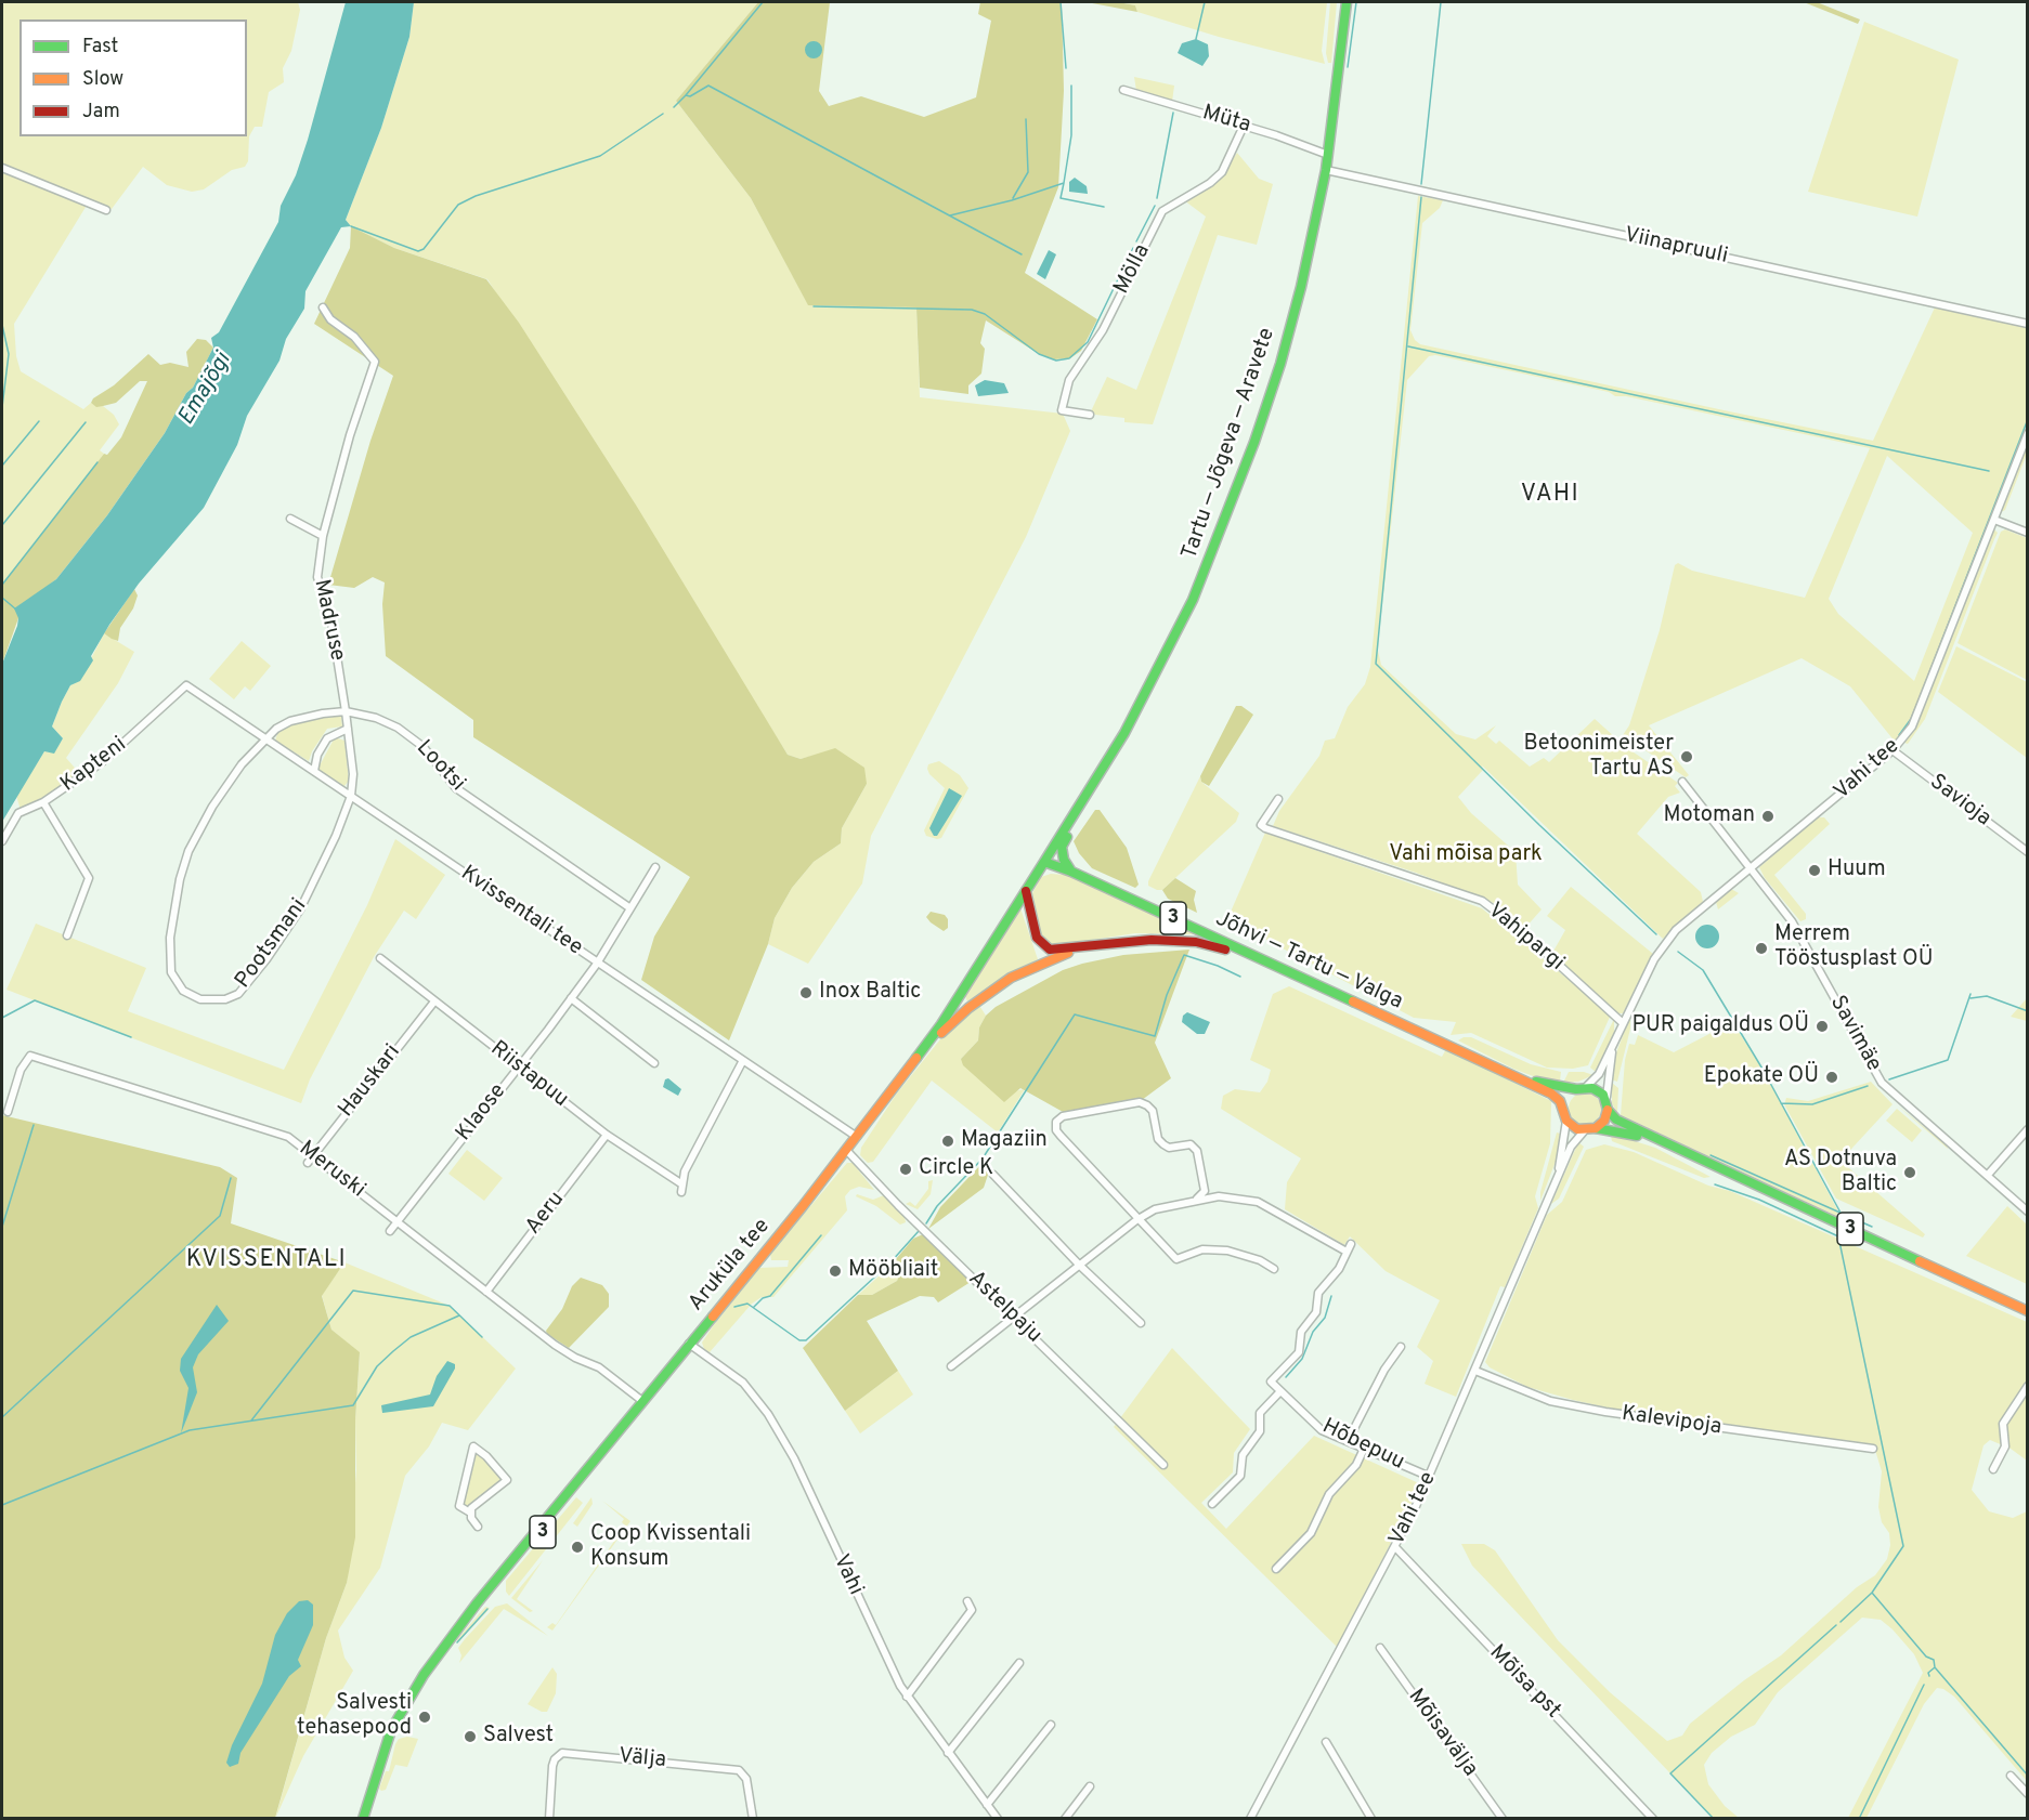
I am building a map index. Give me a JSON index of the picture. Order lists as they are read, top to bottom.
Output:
{
  "streets": {
    "main road": [
      "Tartu — Jõgeva — Aravete",
      "3",
      "Jõhvi — Tartu — Valga",
      "Aruküla tee"
    ],
    "street": [
      "Müta",
      "Viinapruuli",
      "Mölla",
      "Madruse",
      "Kapteni",
      "Lootsi",
      "Vahi tee",
      "Savioja",
      "Kvissentali tee",
      "Vahipargi",
      "Pootsmani",
      "Savimäe",
      "Riistapuu",
      "Hauskari",
      "Klaose",
      "Meruski",
      "Aeru",
      "Astelpaju",
      "Kalevipoja",
      "Hõbepuu",
      "Vahi",
      "Mõisa pst",
      "Mõisavälja",
      "Välja"
    ]
  },
  "crossings": [
    ["Müta", "Mölla"],
    ["Müta", "Tartu — Jõgeva — Aravete"],
    ["Viinapruuli", "Tartu — Jõgeva — Aravete"],
    ["Tartu — Jõgeva — Aravete", "3"],
    ["Tartu — Jõgeva — Aravete", "Jõhvi — Tartu — Valga"],
    ["Madruse", "Lootsi"],
    ["Madruse", "Kvissentali tee"],
    ["Madruse", "Pootsmani"],
    ["Kapteni", "Kvissentali tee"],
    ["Lootsi", "Kvissentali tee"],
    ["Lootsi", "Pootsmani"],
    ["Vahi tee", "Savioja"],
    ["Vahi tee", "3"],
    ["Vahi tee", "Vahipargi"],
    ["Vahi tee", "Jõhvi — Tartu — Valga"],
    ["Vahi tee", "Savimäe"],
    ["Vahi tee", "Kalevipoja"],
    ["Vahi tee", "Hõbepuu"],
    ["Vahi tee", "Mõisa pst"],
    ["Kvissentali tee", "3"],
    ["Kvissentali tee", "Pootsmani"],
    ["Kvissentali tee", "Riistapuu"],
    ["Kvissentali tee", "Klaose"],
    ["Kvissentali tee", "Aruküla tee"],
    ["3", "Jõhvi — Tartu — Valga"],
    ["3", "Aruküla tee"],
    ["Riistapuu", "Hauskari"],
    ["Riistapuu", "Klaose"],
    ["Riistapuu", "Aeru"],
    ["Hauskari", "Meruski"],
    ["Klaose", "Meruski"],
    ["Meruski", "Aeru"],
    ["Meruski", "Aruküla tee"],
    ["Aruküla tee", "Astelpaju"],
    ["Aruküla tee", "Vahi"]
  ],
  "districts": ["VAHI", "KVISSENTALI"],
  "water": ["Emajõgi"],
  "parks": ["Vahi mõisa park"],
  "places": [
    "Betoonimeister Tartu AS",
    "Motoman",
    "Huum",
    "Merrem Tööstusplast OÜ",
    "Inox Baltic",
    "PUR paigaldus OÜ",
    "Epokate OÜ",
    "Magaziin",
    "Circle K",
    "AS Dotnuva Baltic",
    "Mööbliait",
    "Coop Kvissentali Konsum",
    "Salvesti tehasepood",
    "Salvest"
  ],
  "legend": ["Fast", "Slow", "Jam"]
}
